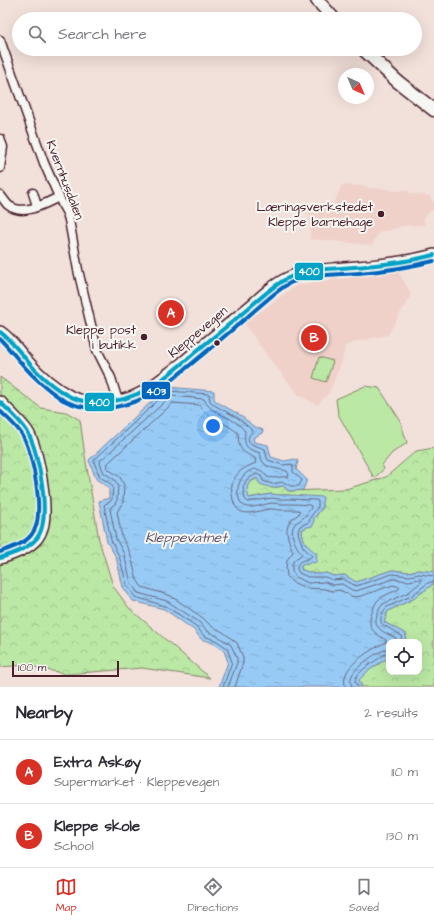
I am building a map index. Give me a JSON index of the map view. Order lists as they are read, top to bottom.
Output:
{
  "streets": {
    "main road": ["Kleppevegen"],
    "street": ["Kvernhusdalen"]
  },
  "crossings": [
    ["Kvernhusdalen", "Kleppevegen"]
  ],
  "water": ["Kleppevatnet"],
  "places": ["Læringsverkstedet Kleppe barnehage", "Kleppe post i butikk"],
  "lines": ["transit line 400", "transit line 403"],
  "scale_bar": "100 m",
  "north": "bottom right",
  "page": {
    "search": "Search here",
    "pins": ["A", "B"],
    "scale": "100 m",
    "heading": ["Nearby", "2 results"],
    "list": [
      {
        "mark": "A",
        "name": "Extra Askøy",
        "note": "Supermarket · Kleppevegen",
        "value": "110 m"
      },
      {
        "mark": "B",
        "name": "Kleppe skole",
        "note": "School",
        "value": "130 m"
      }
    ],
    "nav": ["Map", "Directions", "Saved"]
  }
}
